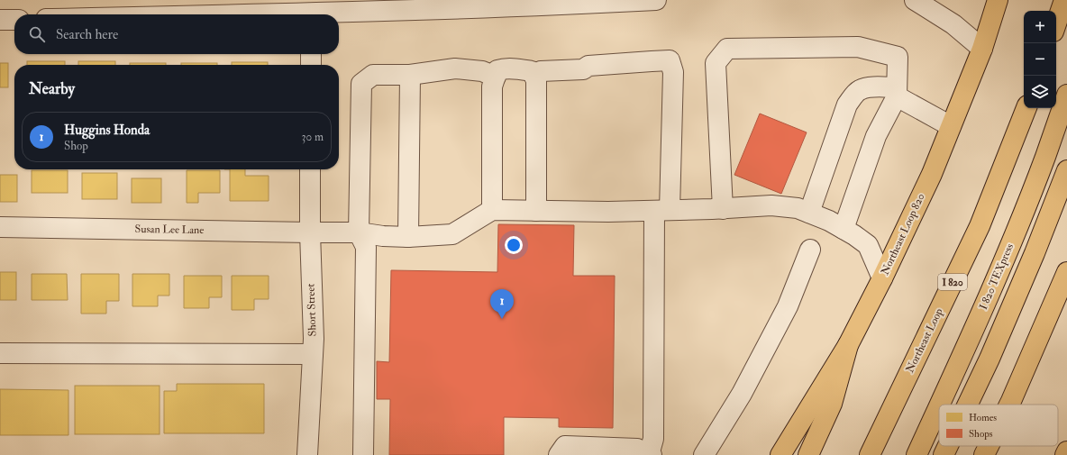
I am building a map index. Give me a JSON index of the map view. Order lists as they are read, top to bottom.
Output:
{
  "streets": {
    "main road": [
      "Northeast Loop 820",
      "I 820 TEXpress",
      "I 820",
      "Northeast Loop"
    ],
    "street": ["Susan Lee Lane", "Short Street"]
  },
  "crossings": [
    ["Susan Lee Lane", "Short Street"]
  ],
  "legend": ["Homes", "Shops"],
  "page": {
    "map_buttons": ["+", "−"],
    "search": "Search here",
    "heading": "Nearby",
    "list": [
      {
        "mark": "1",
        "name": "Huggins Honda",
        "note": "Shop",
        "value": "30 m"
      }
    ],
    "pins": "1"
  }
}
